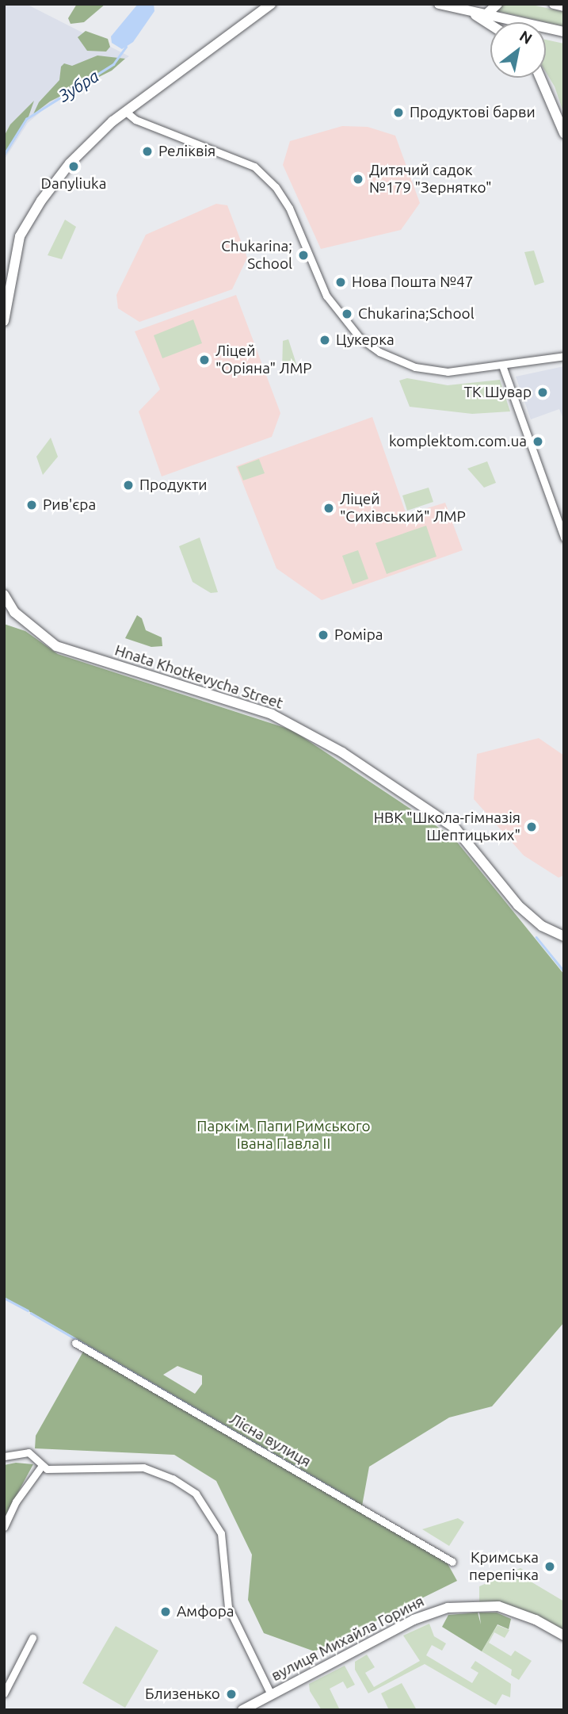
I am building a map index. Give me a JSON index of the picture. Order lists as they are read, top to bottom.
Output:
{
  "streets": {
    "street": ["Hnata Khotkevycha Street", "Лісна вулиця", "вулиця Михайла Гориня"]
  },
  "water": ["Зубра"],
  "parks": ["Парк ім. Папи Римського Івана Павла ІІ"],
  "places": [
    "Продуктові барви",
    "Реліквія",
    "Danyliuka",
    "Дитячий садок №179 \"Зернятко\"",
    "Chukarina; School",
    "Нова Пошта №47",
    "Chukarina;School",
    "Цукерка",
    "Ліцей \"Оріяна\" ЛМР",
    "ТК Шувар",
    "komplektom.com.ua",
    "Продукти",
    "Рив'єра",
    "Ліцей \"Сихівський\" ЛМР",
    "Роміра",
    "НВК \"Школа-гімназія Шептицьких\"",
    "Кримська перепічка",
    "Амфора",
    "Близенько"
  ],
  "north": "top right"
}
